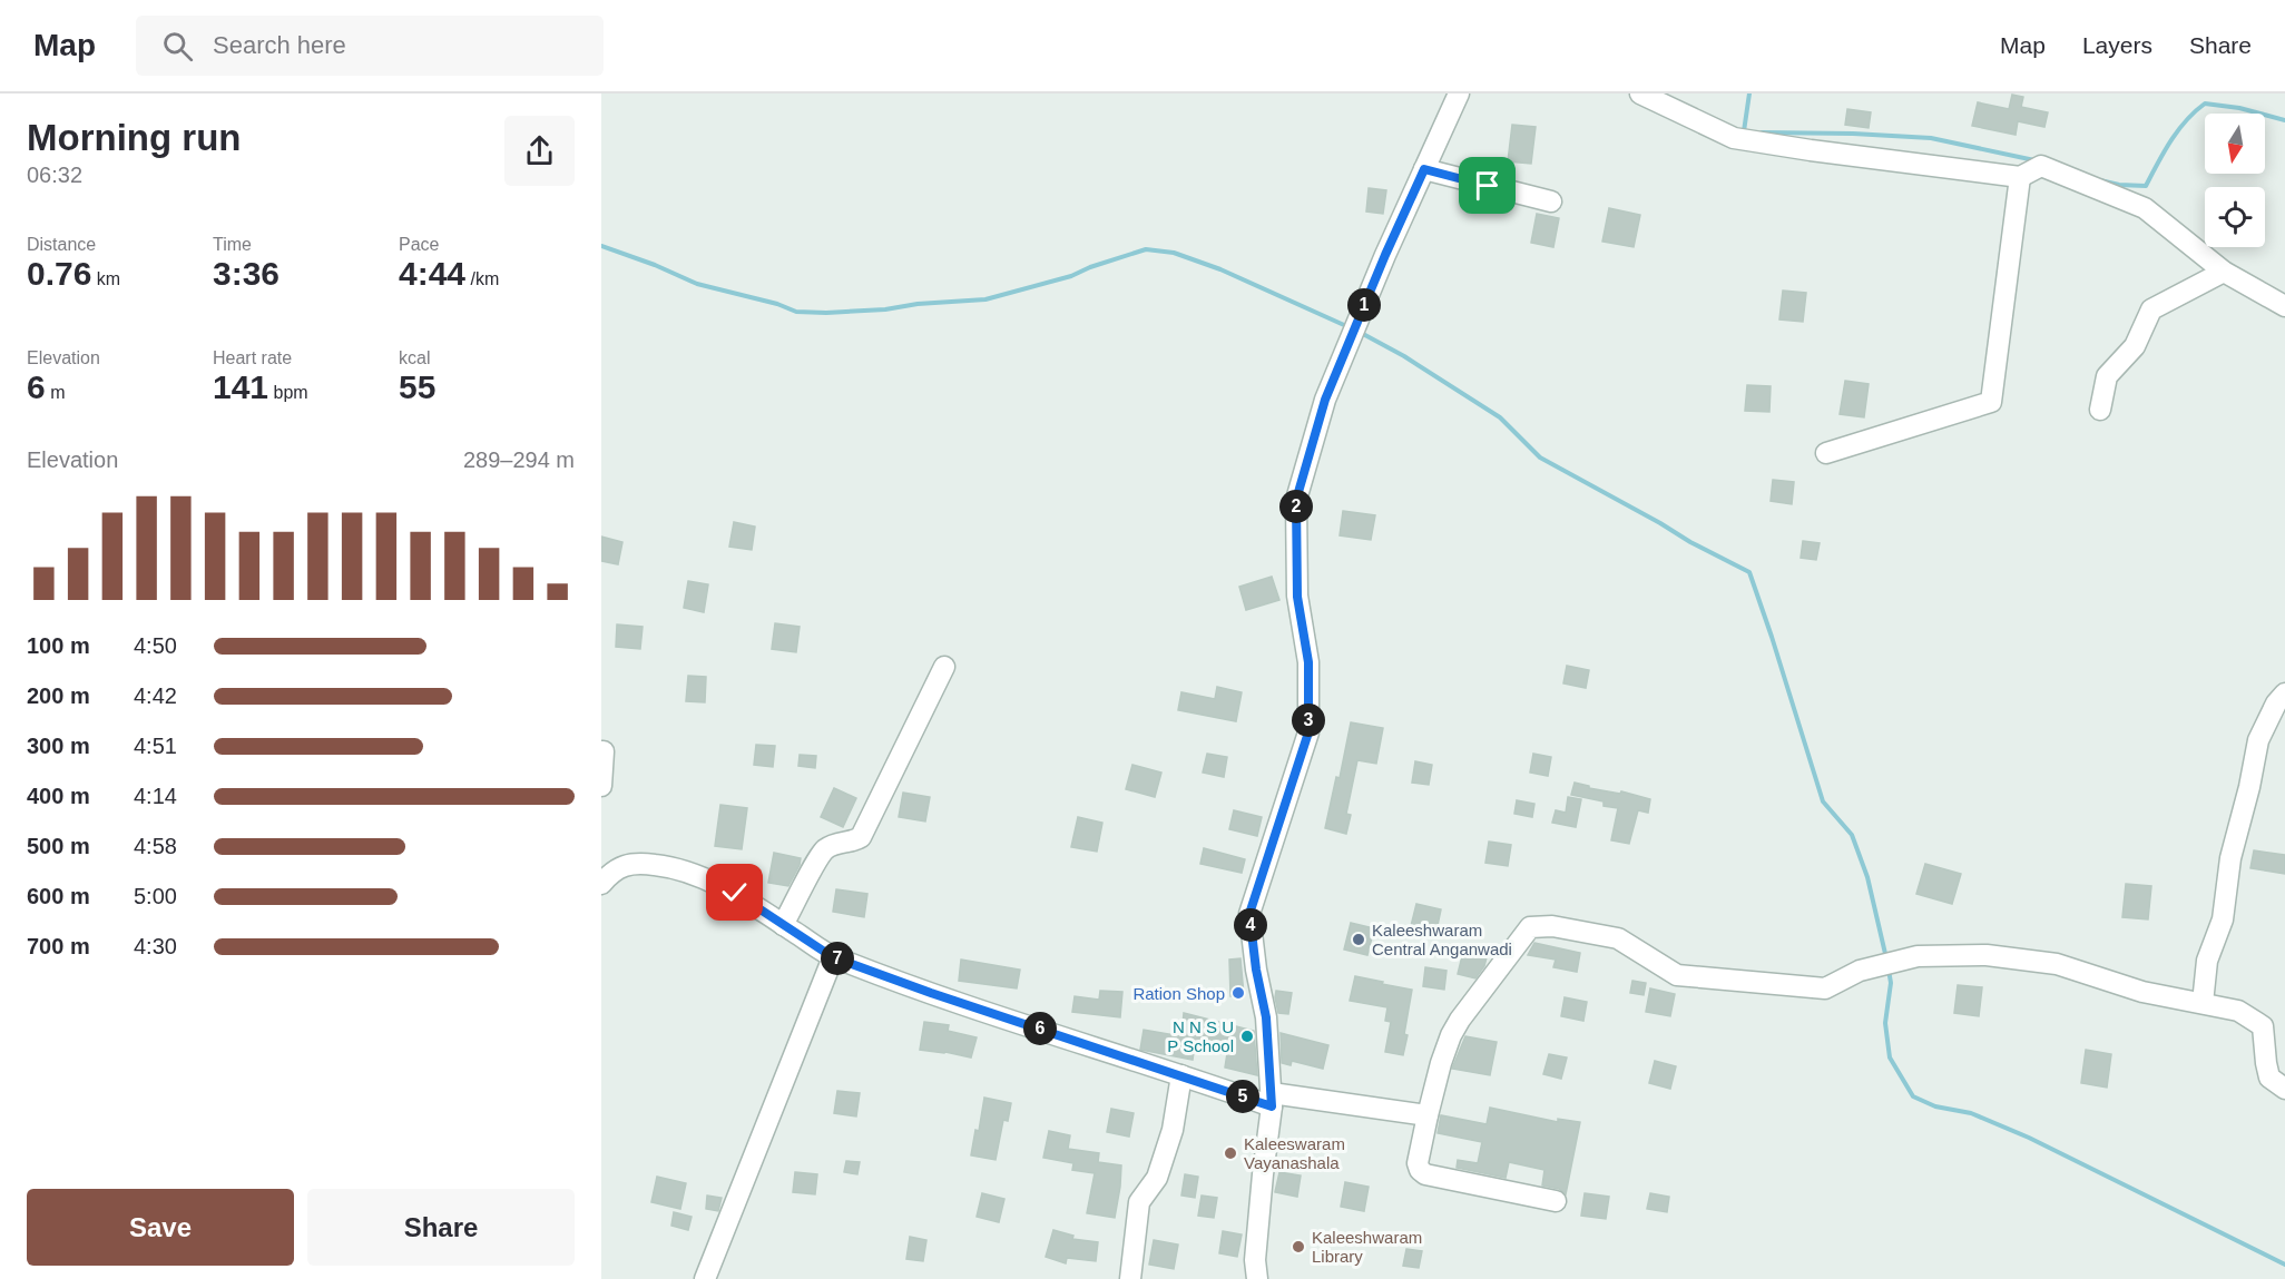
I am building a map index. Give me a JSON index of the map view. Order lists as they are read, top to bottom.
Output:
{
  "places": [
    "Kaleeshwaram Central Anganwadi",
    "Ration Shop",
    "N N S U P School",
    "Kaleeswaram Vayanashala",
    "Kaleeshwaram Library"
  ],
  "north": "bottom",
  "page": {
    "header": "Map",
    "search": "Search here",
    "nav": ["Map", "Layers", "Share"],
    "heading": ["Morning run", "06:32"],
    "stats": [
      ["Distance", "0.76 km"],
      ["Time", "3:36"],
      ["Pace", "4:44 /km"],
      ["Elevation", "6 m"],
      ["Heart rate", "141 bpm"],
      ["kcal", "55"]
    ],
    "pins": [
      "1",
      "2",
      "3",
      "4",
      "7",
      "6",
      "5"
    ],
    "chart": ["Elevation", "289–294 m"],
    "list": [
      {
        "name": "100 m",
        "note": "4:50"
      },
      {
        "name": "200 m",
        "note": "4:42"
      },
      {
        "name": "300 m",
        "note": "4:51"
      },
      {
        "name": "400 m",
        "note": "4:14"
      },
      {
        "name": "500 m",
        "note": "4:58"
      },
      {
        "name": "600 m",
        "note": "5:00"
      },
      {
        "name": "700 m",
        "note": "4:30"
      }
    ],
    "buttons": ["Save", "Share"]
  }
}
